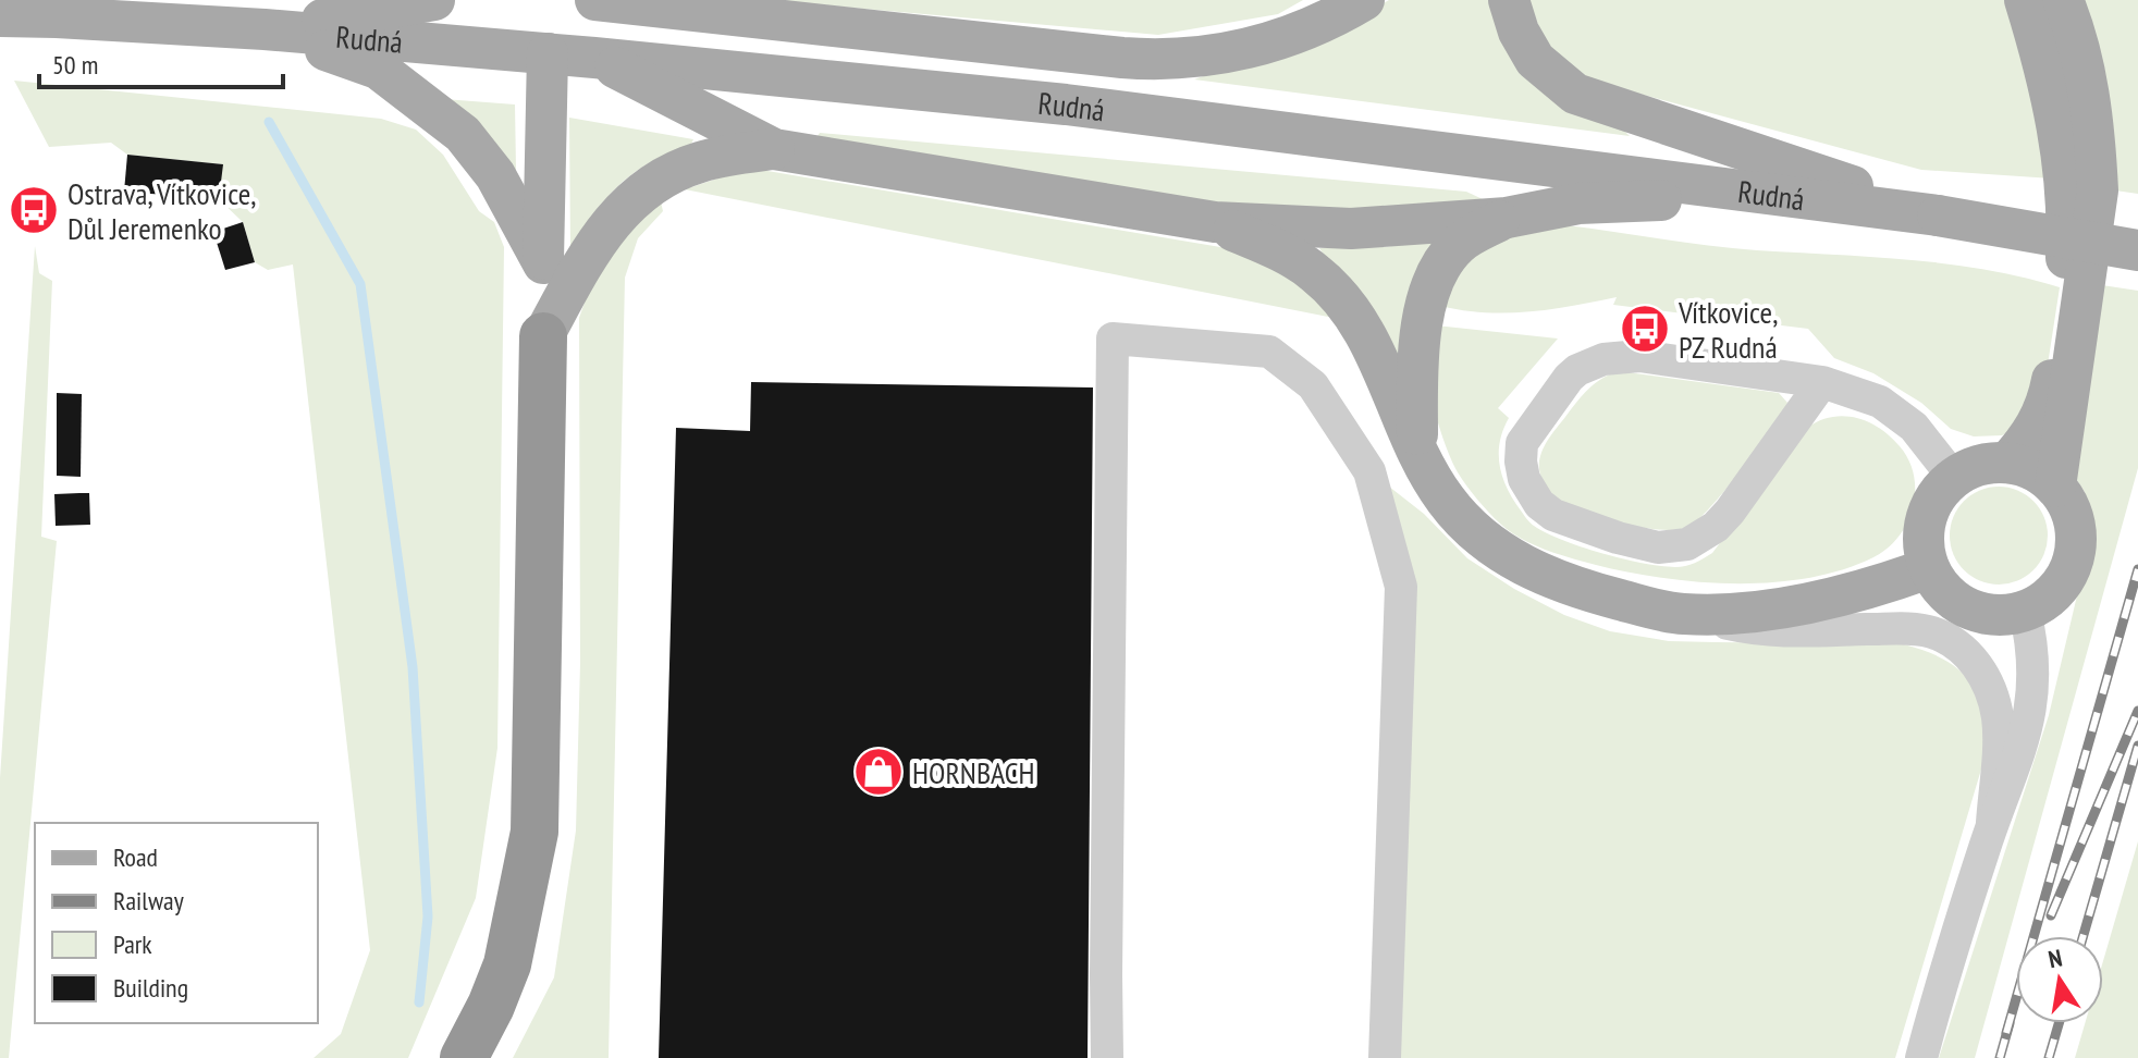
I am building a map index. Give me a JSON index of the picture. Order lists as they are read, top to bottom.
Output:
{
  "streets": {
    "main road": ["Rudná"]
  },
  "places": {
    "bus stop": ["Ostrava, Vítkovice, Důl Jeremenko", "Vítkovice, PZ Rudná"],
    "shop": ["HORNBACH"]
  },
  "legend": [
    "Road",
    "Railway",
    "Park",
    "Building"
  ],
  "scale_bar": "50 m",
  "north": "top"
}
